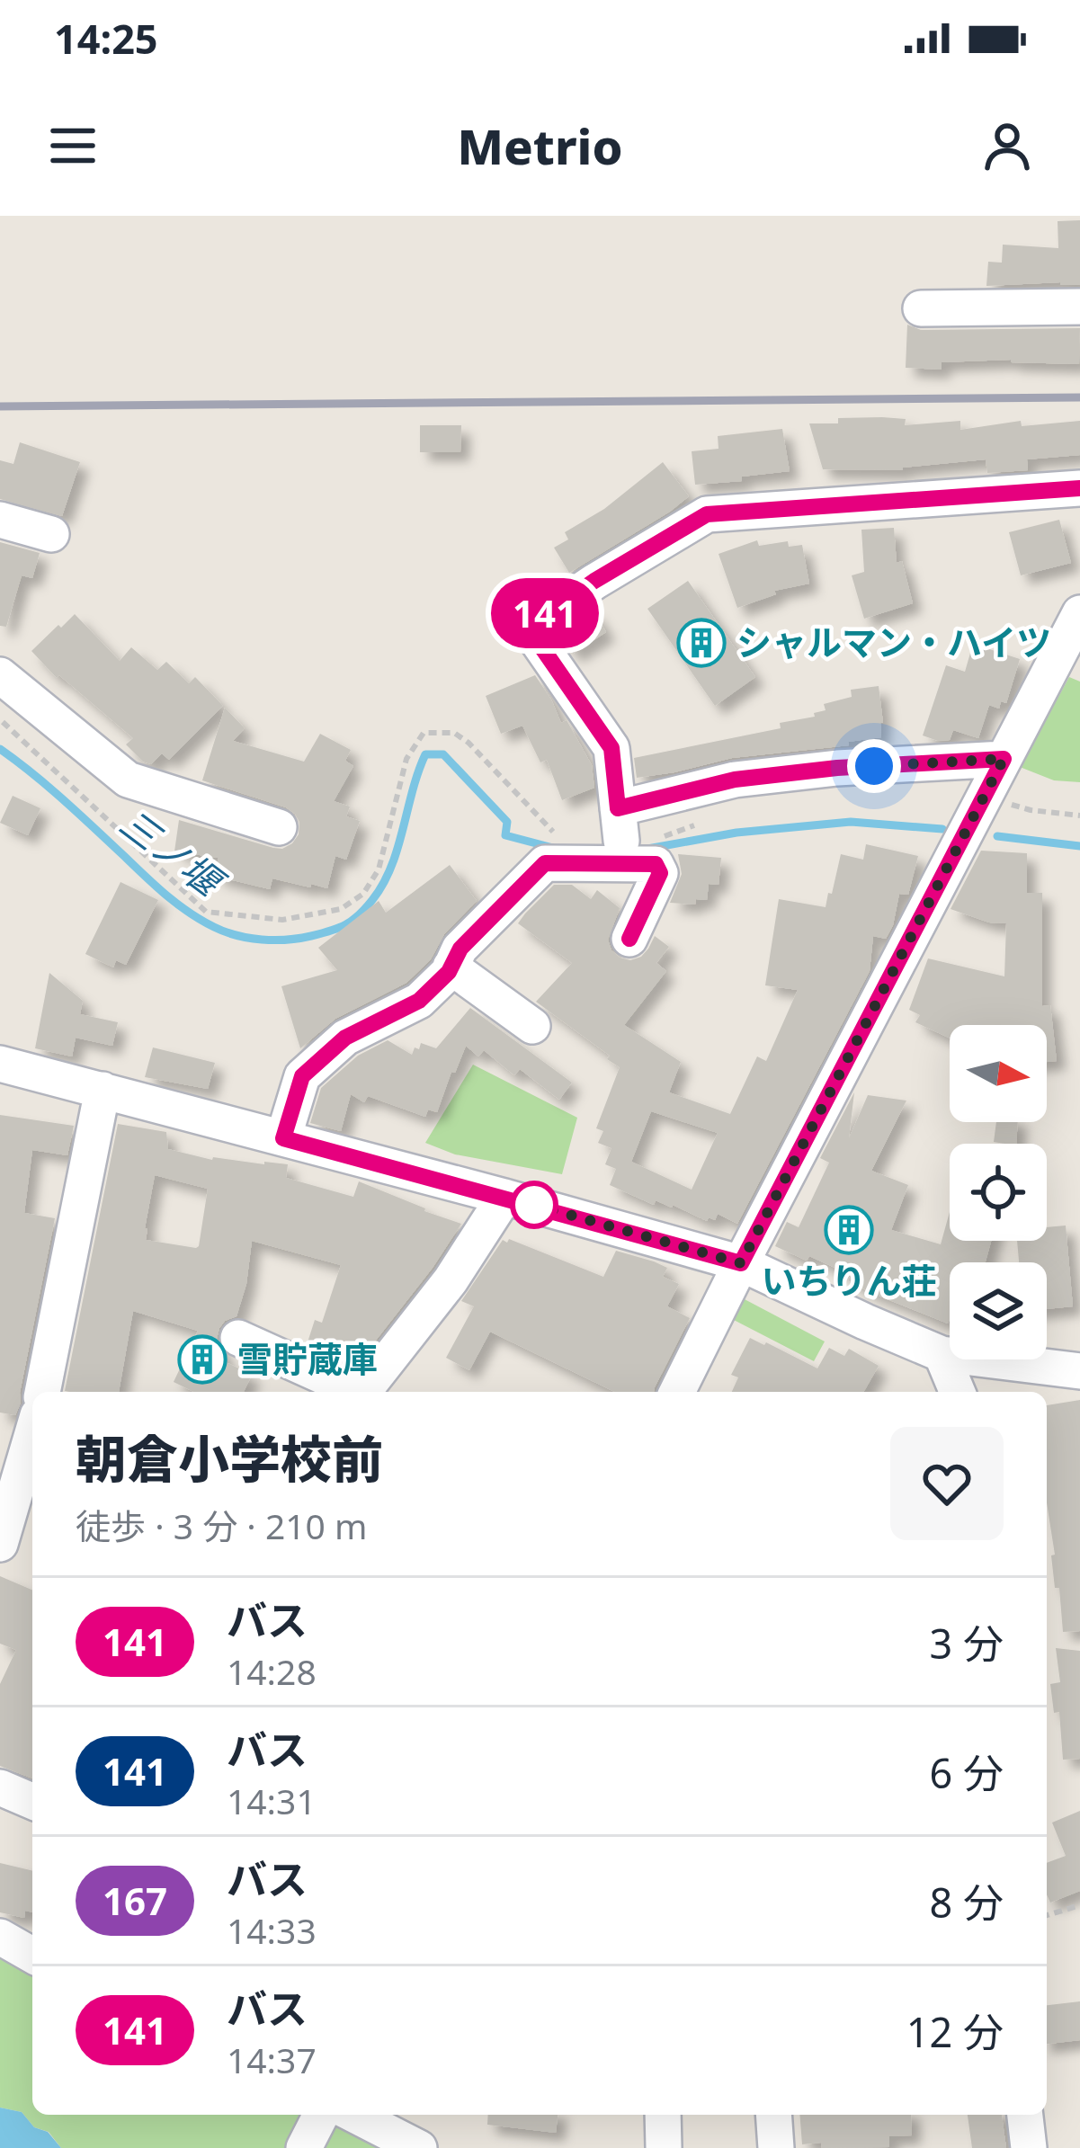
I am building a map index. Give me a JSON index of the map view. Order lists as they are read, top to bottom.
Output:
{
  "water": ["三ノ堰"],
  "places": {
    "building": ["シャルマン・ハイツ", "いちりん荘", "雪貯蔵庫"]
  },
  "lines": ["bus line 141"],
  "north": "right",
  "page": {
    "status": "14:25",
    "header": "Metrio",
    "on_map": "141",
    "heading": ["朝倉小学校前", "徒歩 · 3 分 · 210 m"],
    "list": [
      {
        "mark": "141",
        "name": "バス",
        "note": "14:28",
        "value": "3 分"
      },
      {
        "mark": "141",
        "name": "バス",
        "note": "14:31",
        "value": "6 分"
      },
      {
        "mark": "167",
        "name": "バス",
        "note": "14:33",
        "value": "8 分"
      },
      {
        "mark": "141",
        "name": "バス",
        "note": "14:37",
        "value": "12 分"
      }
    ]
  }
}
